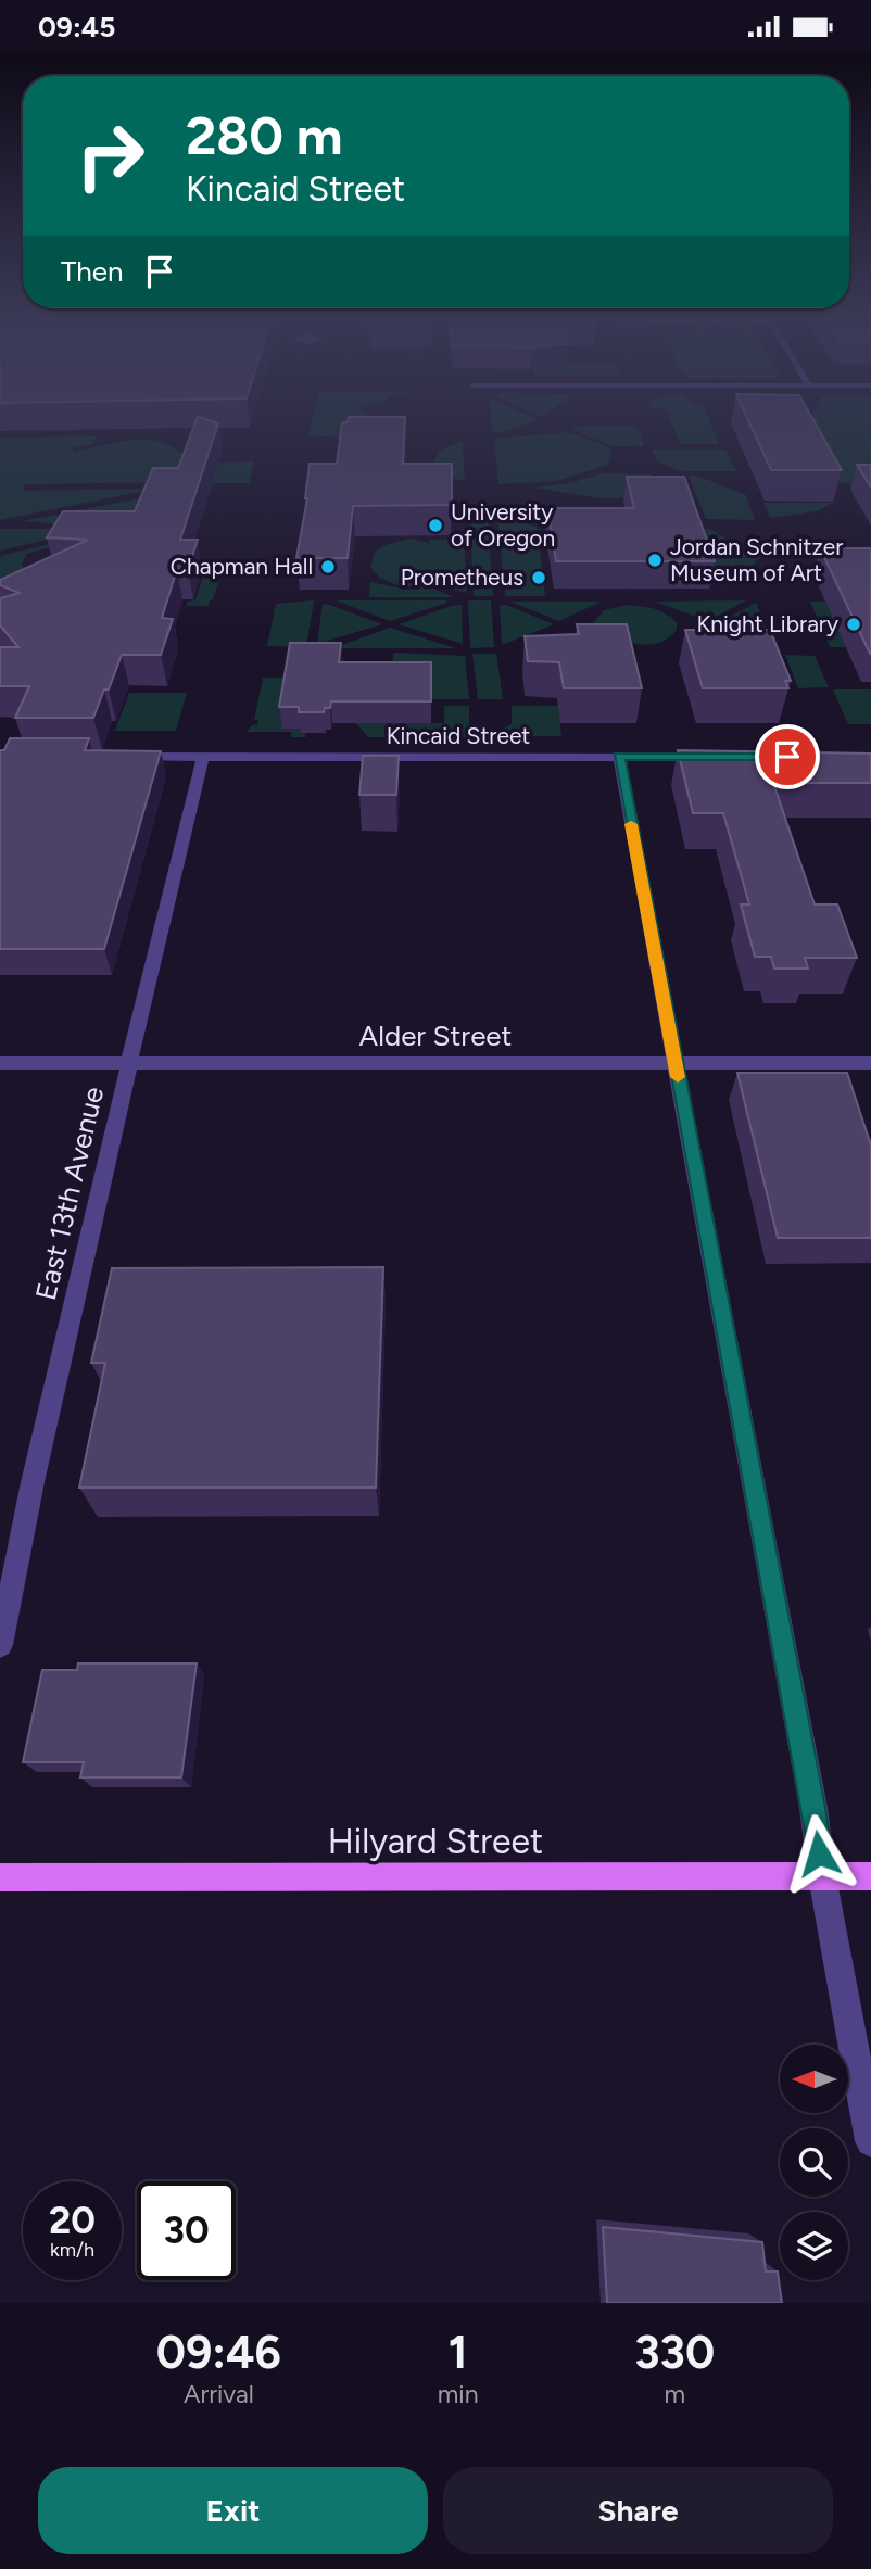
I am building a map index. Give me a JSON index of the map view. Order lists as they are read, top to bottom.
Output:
{
  "streets": {
    "main road": ["Hilyard Street"],
    "street": ["Kincaid Street", "Alder Street", "East 13th Avenue"]
  },
  "crossings": [
    ["Kincaid Street", "East 13th Avenue"],
    ["Alder Street", "East 13th Avenue"]
  ],
  "places": [
    "University of Oregon",
    "Jordan Schnitzer Museum of Art",
    "Chapman Hall",
    "Prometheus",
    "Knight Library"
  ],
  "north": "left",
  "page": {
    "status": "09:45",
    "turn": ["280 m", "Kincaid Street"],
    "then": "Then",
    "speed": "20 km/h",
    "limit": "30",
    "eta": [
      "09:46",
      "Arrival",
      "1",
      "min",
      "330",
      "m"
    ],
    "buttons": ["Exit", "Share"]
  }
}
